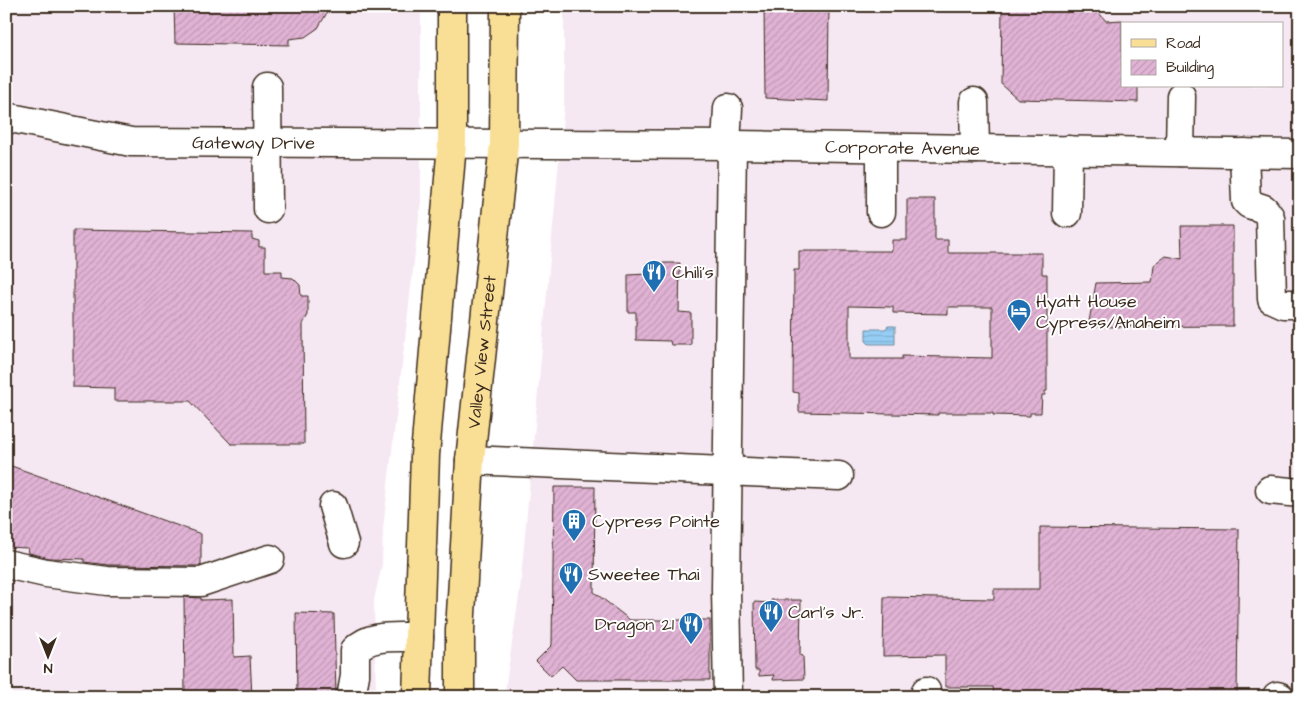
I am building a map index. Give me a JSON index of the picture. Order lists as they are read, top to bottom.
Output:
{
  "streets": {
    "main road": ["Valley View Street"],
    "street": ["Gateway Drive", "Corporate Avenue"]
  },
  "crossings": [
    ["Gateway Drive", "Corporate Avenue"],
    ["Gateway Drive", "Valley View Street"],
    ["Corporate Avenue", "Valley View Street"]
  ],
  "places": {
    "restaurant": [
      "Chili's",
      "Sweetee Thai",
      "Carl's Jr.",
      "Dragon 21"
    ],
    "hotel": ["Hyatt House Cypress/Anaheim"],
    "building": ["Cypress Pointe"]
  },
  "legend": ["Road", "Building"],
  "north": "bottom"
}
